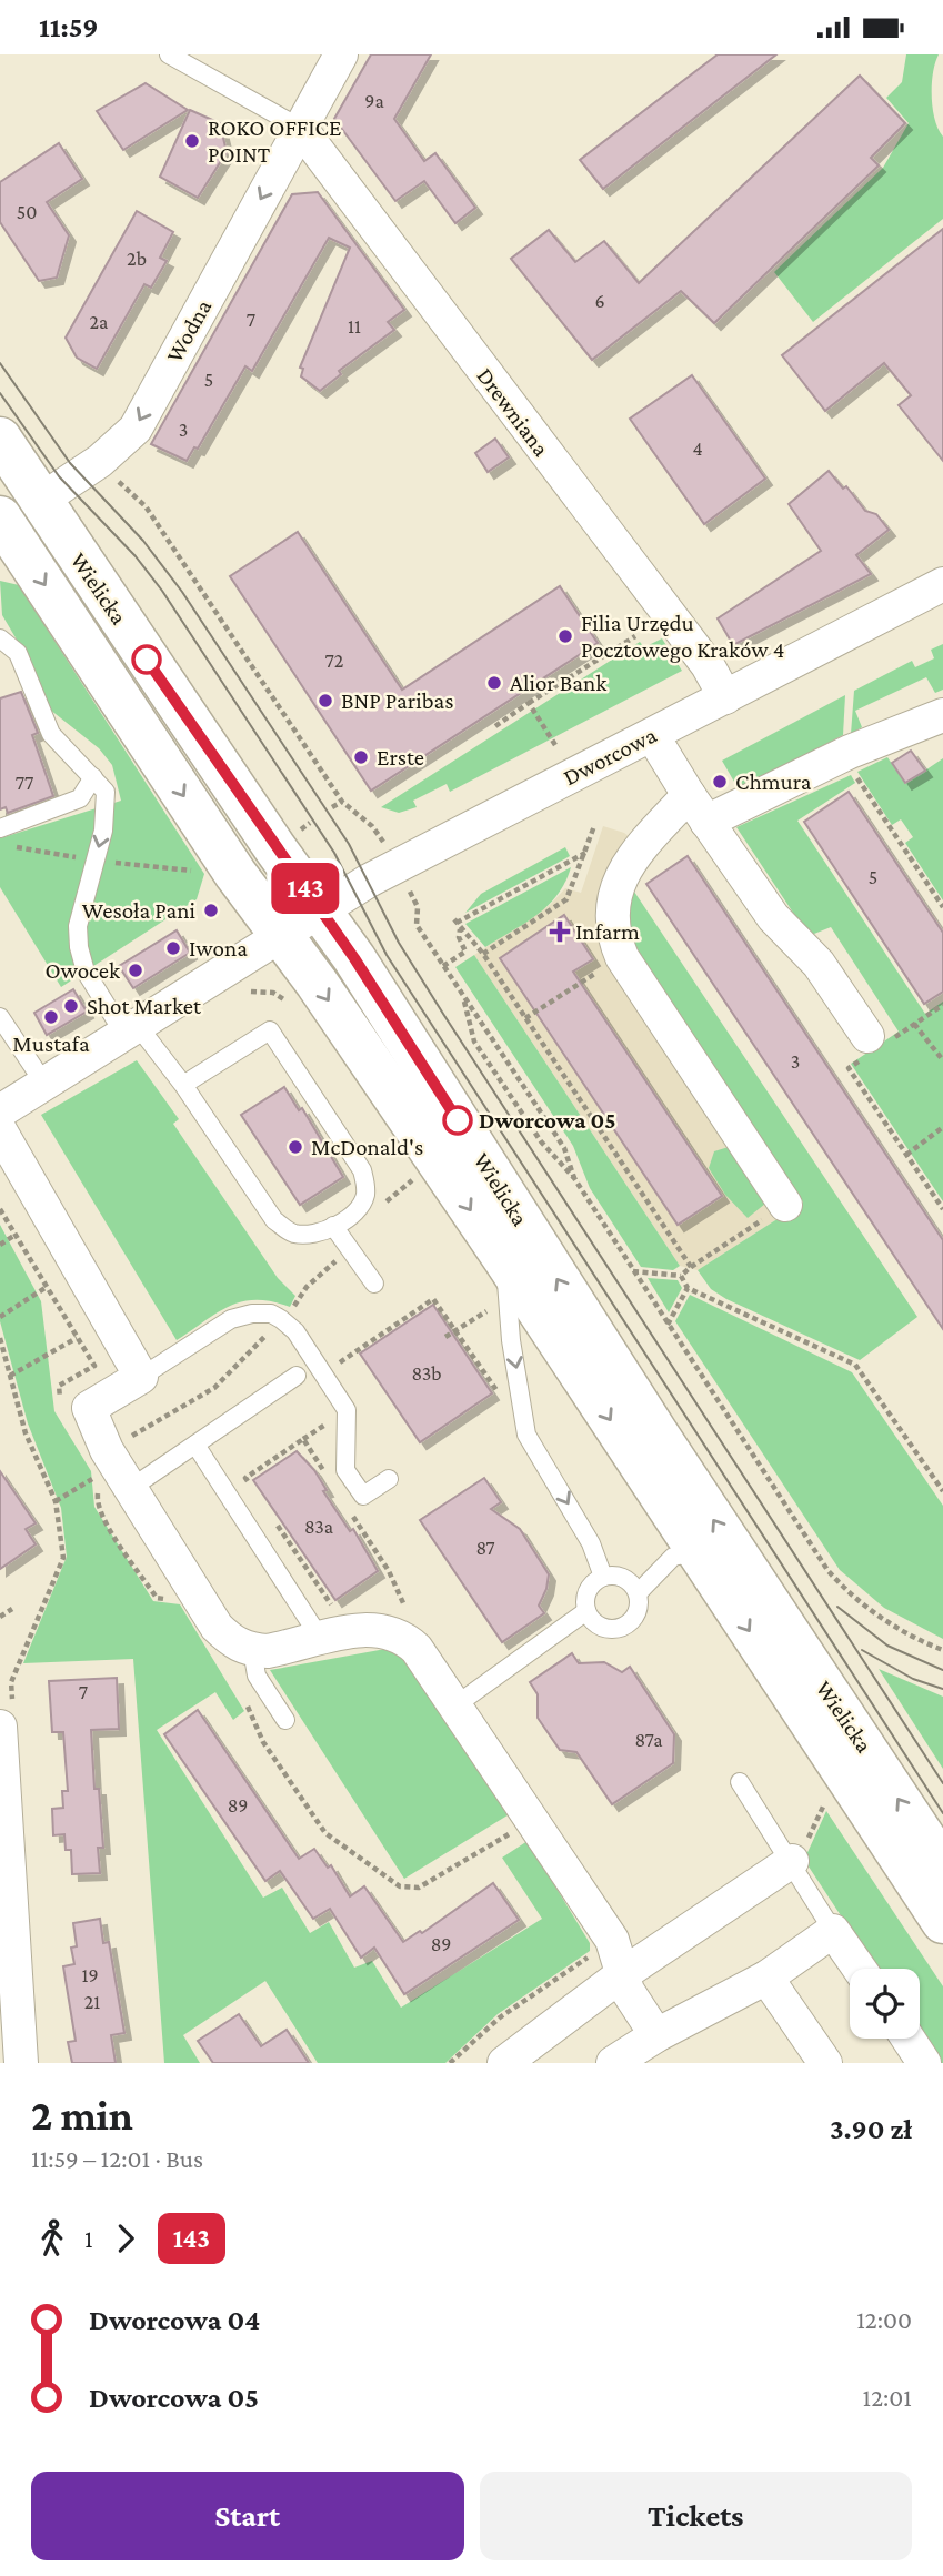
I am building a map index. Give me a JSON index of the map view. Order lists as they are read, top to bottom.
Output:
{
  "streets": {
    "main road": ["Wielicka"],
    "street": ["Wodna", "Drewniana", "Dworcowa"]
  },
  "crossings": [
    ["Wodna", "Drewniana"],
    ["Wodna", "Wielicka"],
    ["Drewniana", "Dworcowa"],
    ["Wielicka", "Dworcowa"]
  ],
  "one_way": ["Wodna"],
  "places": {
    "other": [
      "ROKO OFFICE POINT",
      "Filia Urzędu Pocztowego Kraków 4",
      "Alior Bank",
      "BNP Paribas",
      "Erste",
      "Chmura",
      "Wesoła Pani",
      "Iwona",
      "Owocek",
      "Shot Market",
      "Mustafa",
      "Dworcowa 05",
      "McDonald's"
    ],
    "health": ["Infarm"]
  },
  "lines": ["bus line 143"],
  "house_numbers": [
    "9a",
    "50",
    "2b",
    "6",
    "7",
    "2a",
    "11",
    "5",
    "3",
    "4",
    "72",
    "77",
    "5",
    "3",
    "83b",
    "83a",
    "87",
    "7",
    "87a",
    "89",
    "89",
    "19",
    "21"
  ],
  "page": {
    "status": "11:59",
    "on_map": "143",
    "heading": ["2 min", "11:59 – 12:01 · Bus", "3.90 zł"],
    "legs": ["1", "143"],
    "list": [
      {
        "name": "Dworcowa 04",
        "value": "12:00"
      },
      {
        "name": "Dworcowa 05",
        "value": "12:01"
      }
    ],
    "buttons": ["Start", "Tickets"]
  }
}
